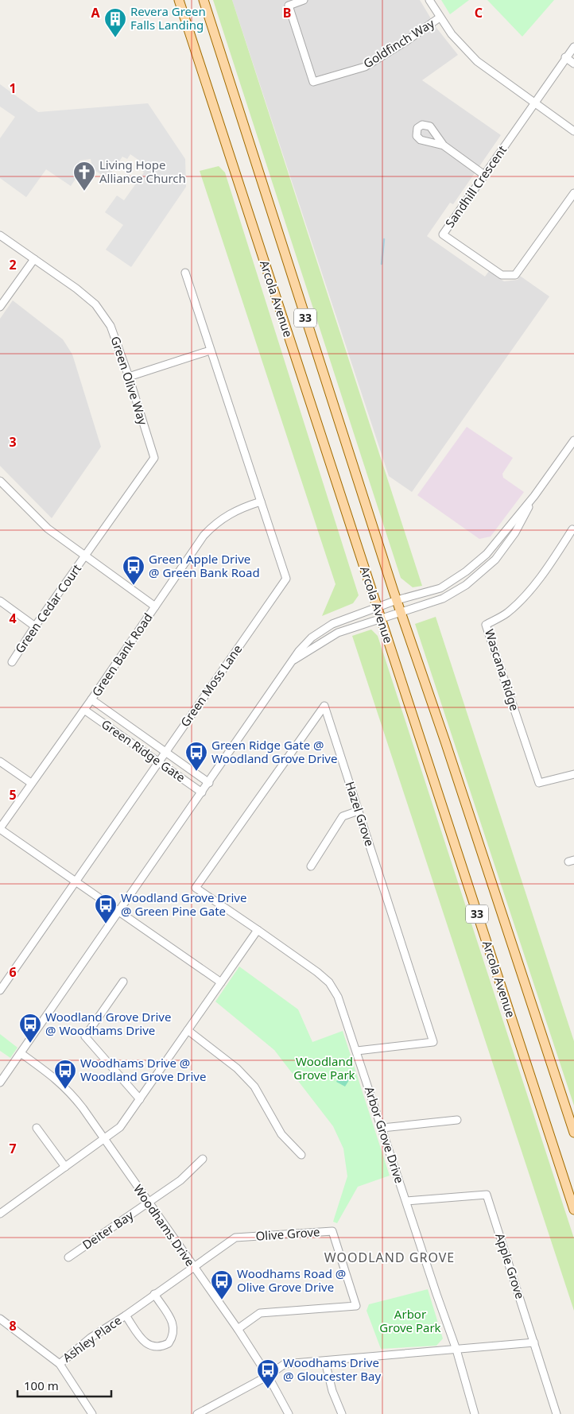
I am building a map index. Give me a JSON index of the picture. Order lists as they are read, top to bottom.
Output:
{
  "streets": {
    "main road": ["Arcola Avenue", "33"],
    "street": [
      "Goldfinch Way",
      "Sandhill Crescent",
      "Green Olive Way",
      "Green Cedar Court",
      "Green Bank Road",
      "Wascana Ridge",
      "Green Moss Lane",
      "Green Ridge Gate",
      "Hazel Grove",
      "Arbor Grove Drive",
      "Woodhams Drive",
      "Deiter Bay",
      "Olive Grove",
      "Apple Grove",
      "Ashley Place"
    ]
  },
  "crossings": [
    ["Green Olive Way", "Green Cedar Court"],
    ["Green Bank Road", "Green Moss Lane"],
    ["Green Bank Road", "Green Ridge Gate"],
    ["Green Moss Lane", "Green Ridge Gate"],
    ["Hazel Grove", "Arbor Grove Drive"],
    ["Arbor Grove Drive", "Apple Grove"],
    ["Woodhams Drive", "Deiter Bay"],
    ["Woodhams Drive", "Olive Grove"],
    ["Woodhams Drive", "Ashley Place"],
    ["Olive Grove", "Ashley Place"]
  ],
  "districts": ["WOODLAND GROVE"],
  "parks": ["Woodland Grove Park", "Arbor Grove Park"],
  "places": {
    "building": ["Revera Green Falls Landing"],
    "church": ["Living Hope Alliance Church"],
    "bus stop": [
      "Green Apple Drive @ Green Bank Road",
      "Green Ridge Gate @ Woodland Grove Drive",
      "Woodland Grove Drive @ Green Pine Gate",
      "Woodland Grove Drive @ Woodhams Drive",
      "Woodhams Drive @ Woodland Grove Drive",
      "Woodhams Road @ Olive Grove Drive",
      "Woodhams Drive @ Gloucester Bay"
    ]
  },
  "scale_bar": "100 m",
  "grid": {
    "columns": ["A", "B", "C"],
    "rows": [
      "1",
      "2",
      "3",
      "4",
      "5",
      "6",
      "7",
      "8"
    ]
  }
}
